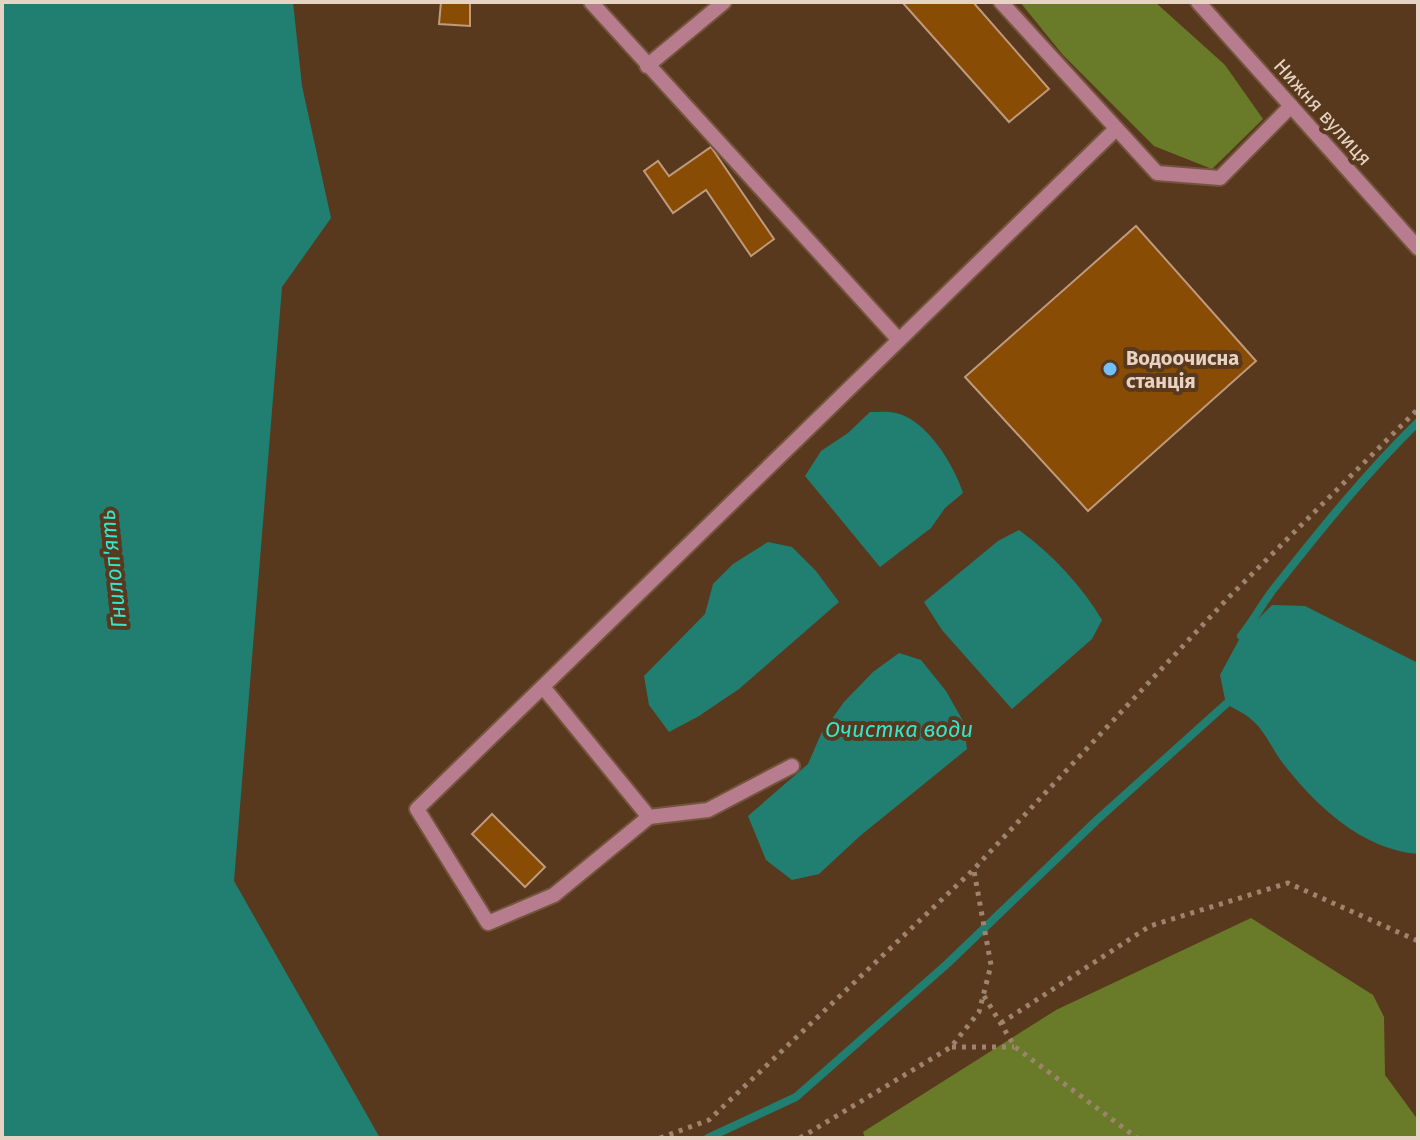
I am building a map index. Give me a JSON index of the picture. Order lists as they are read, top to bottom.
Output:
{
  "streets": {
    "street": ["Нижня вулиця"]
  },
  "water": ["Гнилоп'ять", "Очистка води"],
  "places": ["Водоочисна станція"]
}
